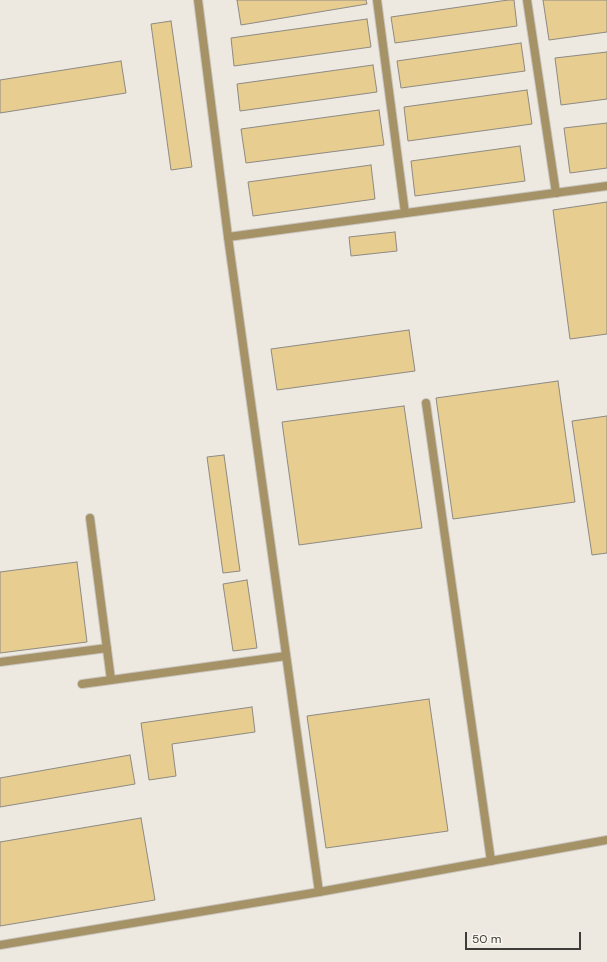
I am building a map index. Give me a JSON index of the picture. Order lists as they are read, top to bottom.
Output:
{
  "scale_bar": "50 m"
}
